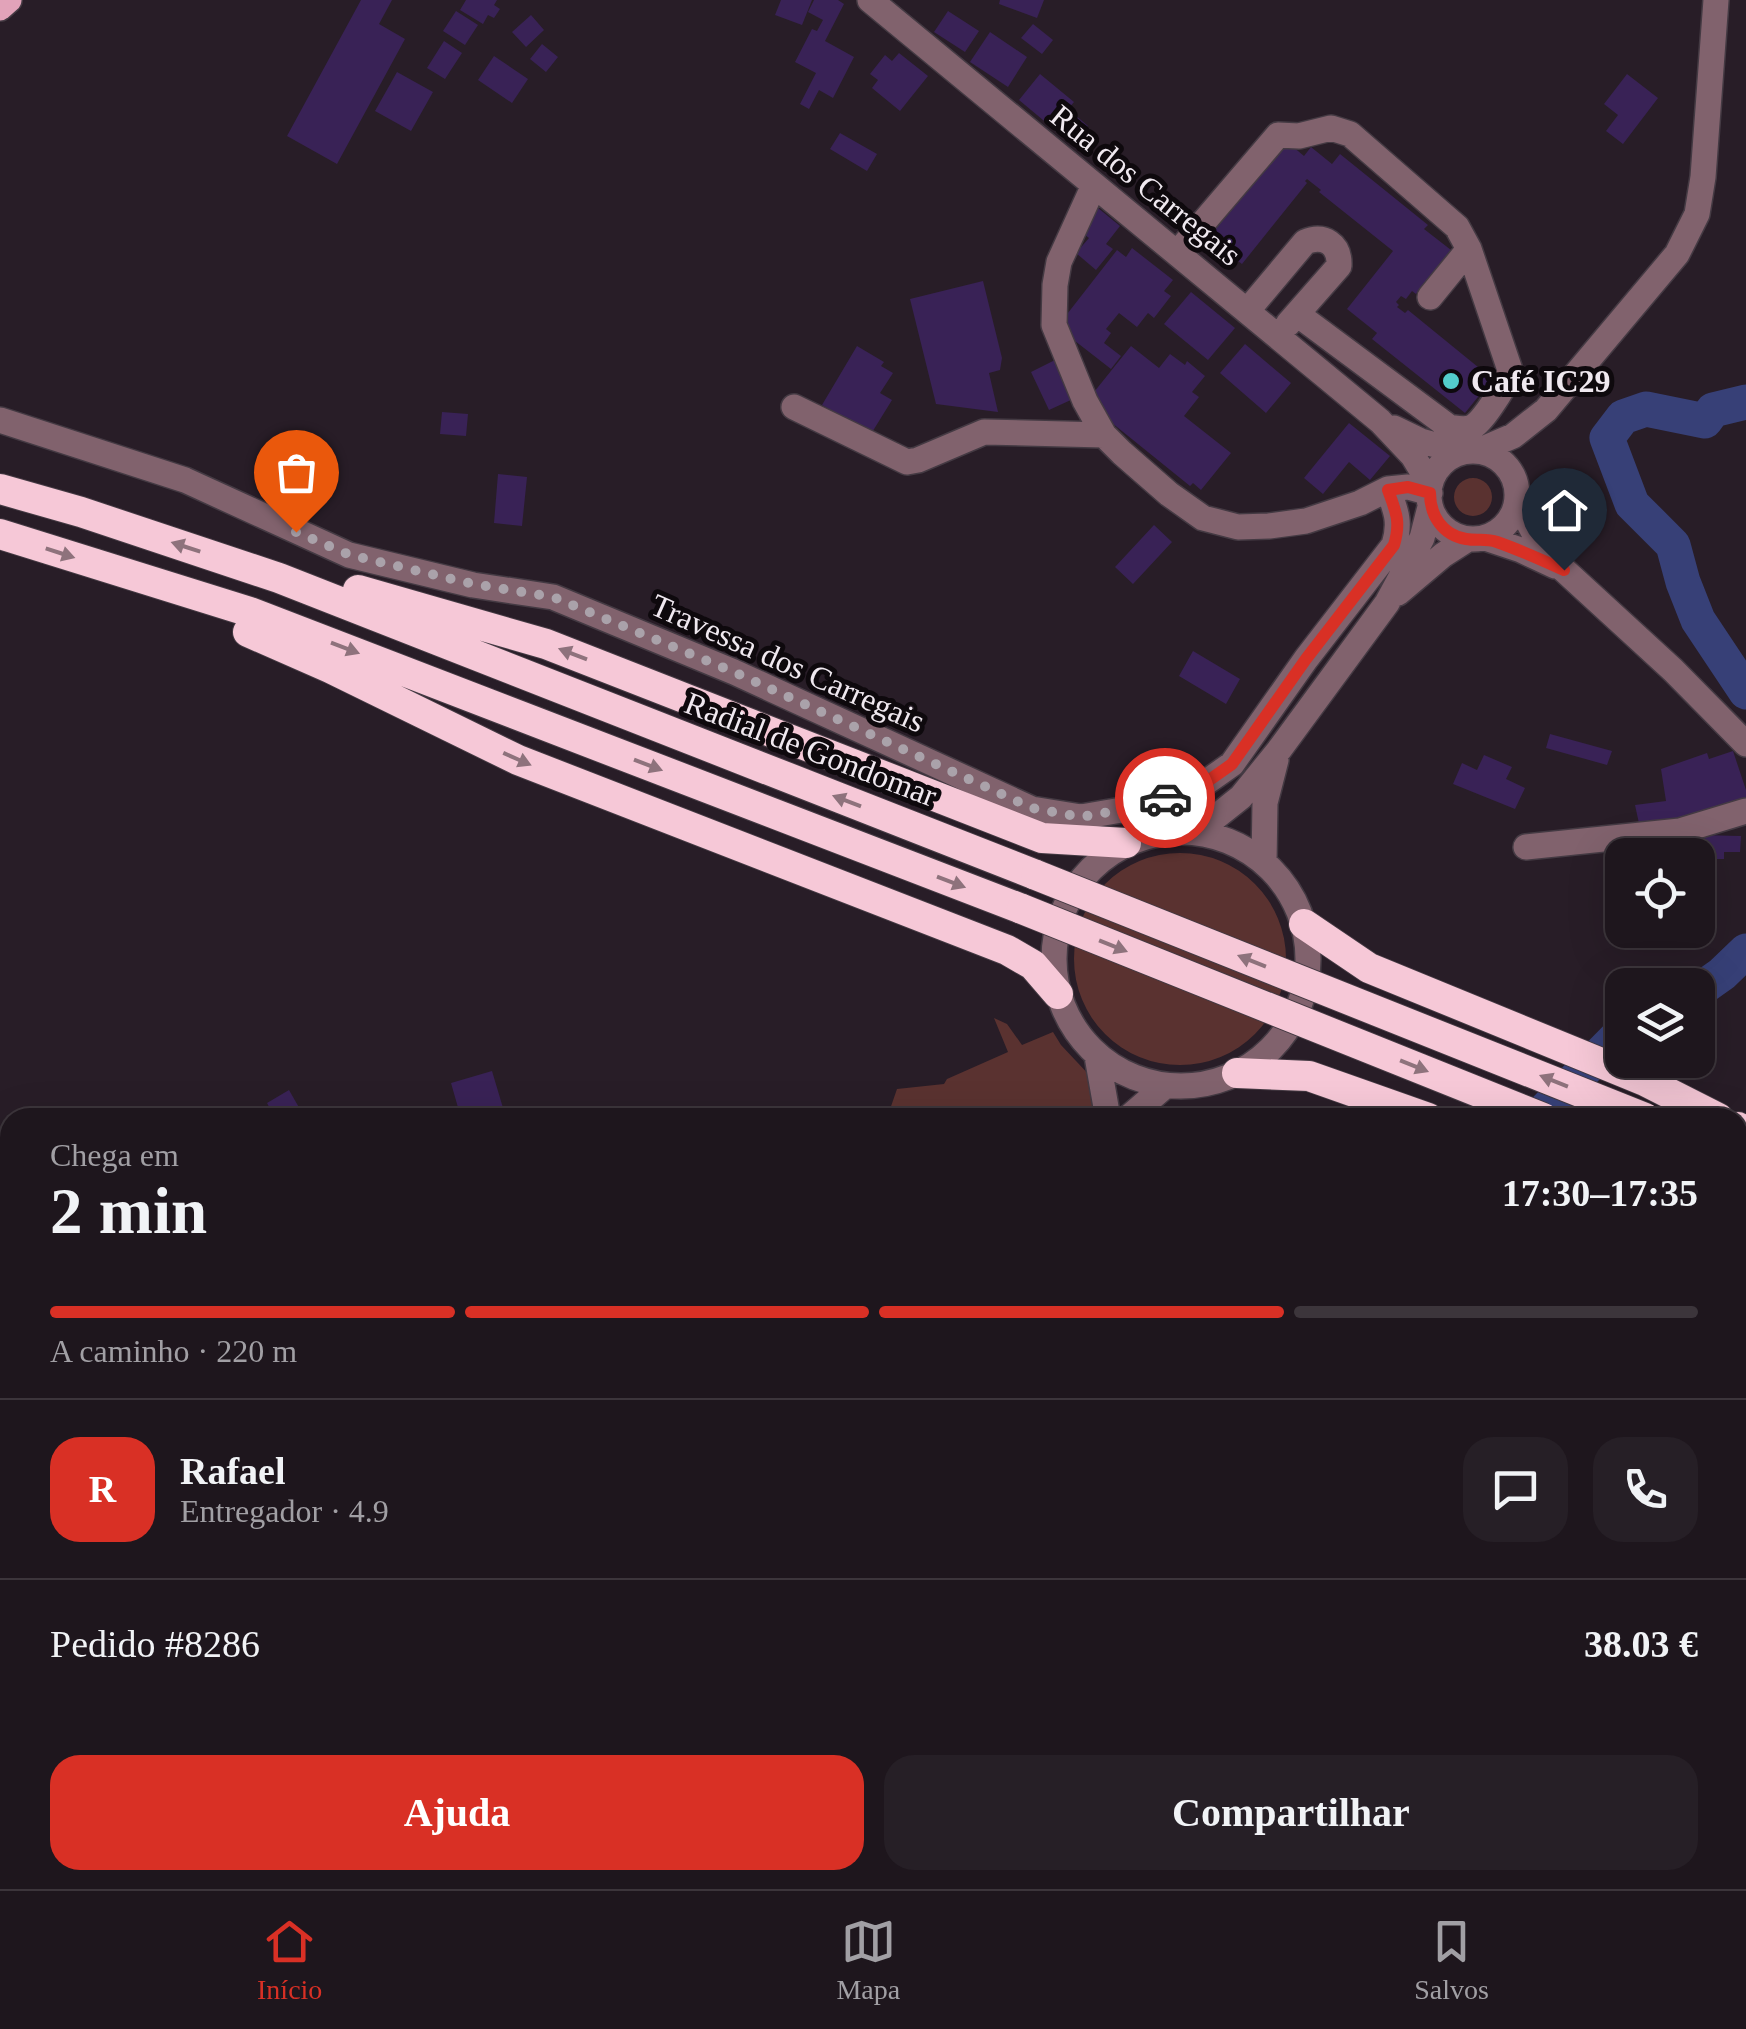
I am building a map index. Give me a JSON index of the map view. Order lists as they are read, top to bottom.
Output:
{
  "streets": {
    "highway": ["Radial de Gondomar"],
    "street": ["Rua dos Carregais", "Travessa dos Carregais"]
  },
  "places": ["Café IC29"],
  "page": {
    "heading": ["2 min", "Chega em", "17:30–17:35"],
    "panel": [
      "Rafael",
      "Entregador · 4.9",
      "Pedido #8286",
      "38.03 €"
    ],
    "bar": "A caminho · 220 m",
    "round": "R",
    "buttons": ["Ajuda", "Compartilhar"],
    "tabs": ["Início", "Mapa", "Salvos"]
  }
}
